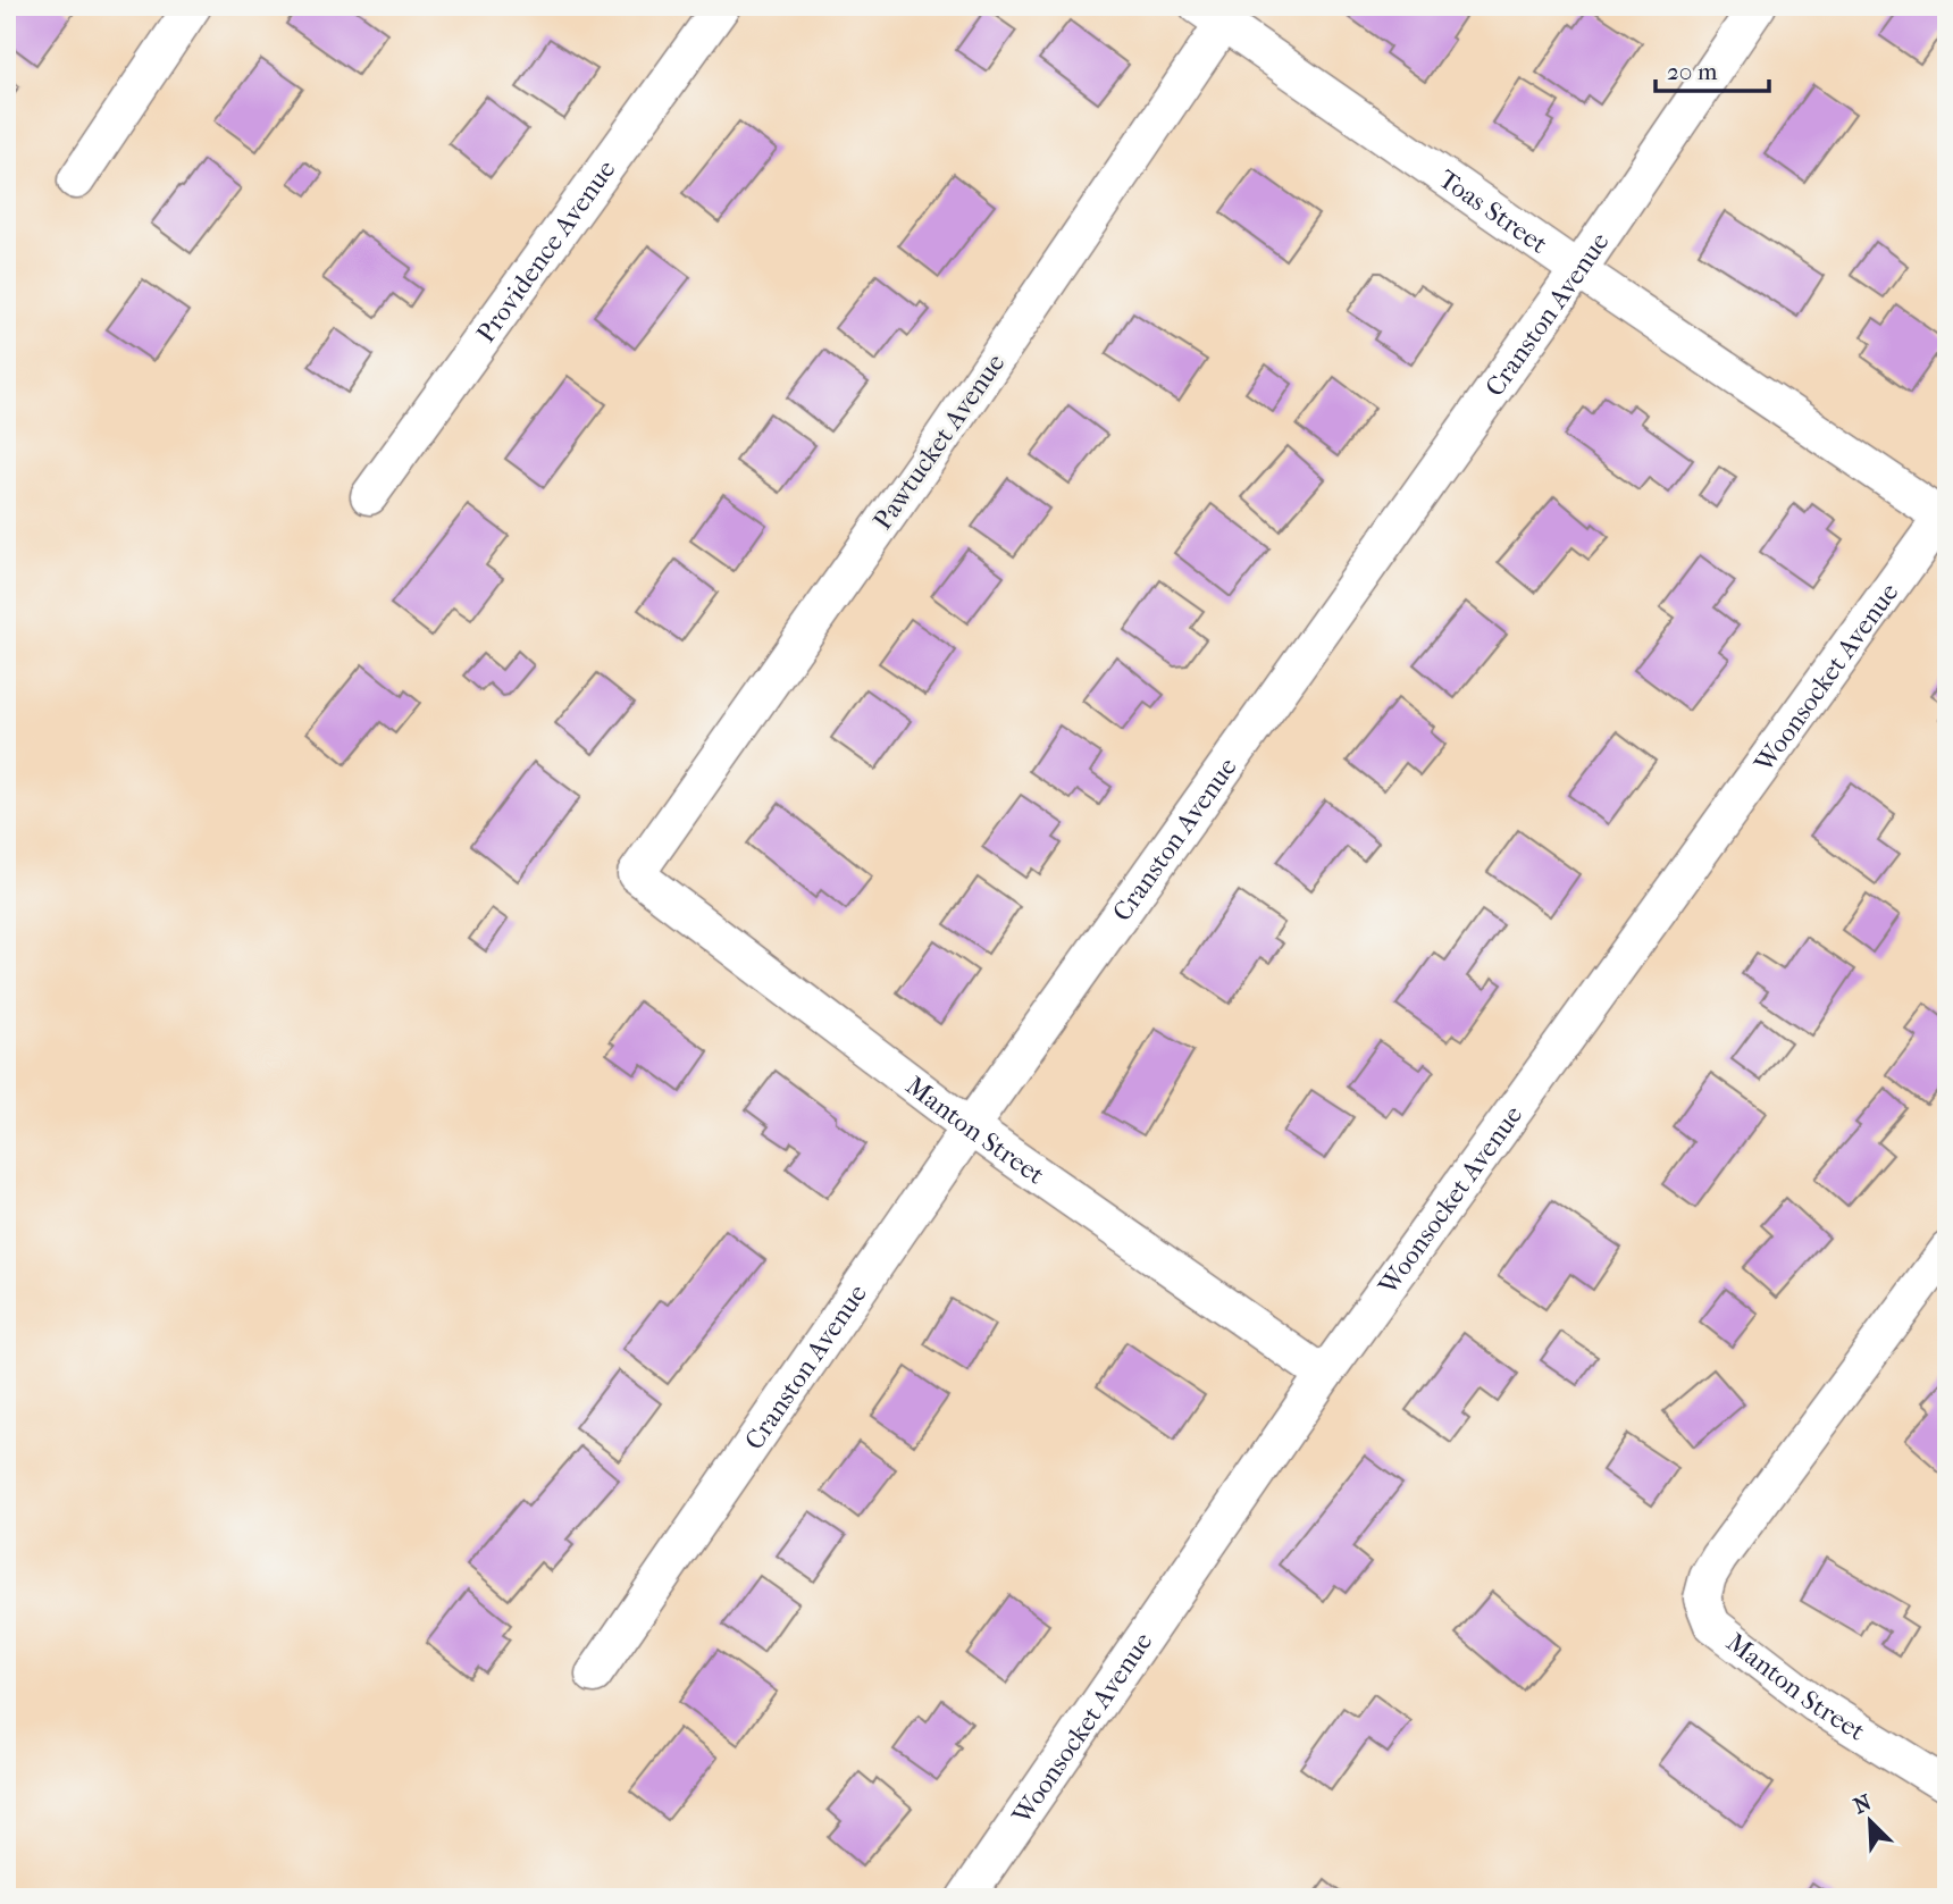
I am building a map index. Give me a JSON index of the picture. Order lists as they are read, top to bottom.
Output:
{
  "streets": {
    "street": [
      "Toas Street",
      "Providence Avenue",
      "Cranston Avenue",
      "Pawtucket Avenue",
      "Woonsocket Avenue",
      "Manton Street"
    ]
  },
  "crossings": [
    ["Toas Street", "Cranston Avenue"],
    ["Toas Street", "Pawtucket Avenue"],
    ["Toas Street", "Woonsocket Avenue"],
    ["Cranston Avenue", "Manton Street"],
    ["Pawtucket Avenue", "Manton Street"],
    ["Woonsocket Avenue", "Manton Street"]
  ],
  "scale_bar": "20 m",
  "north": "top left"
}
